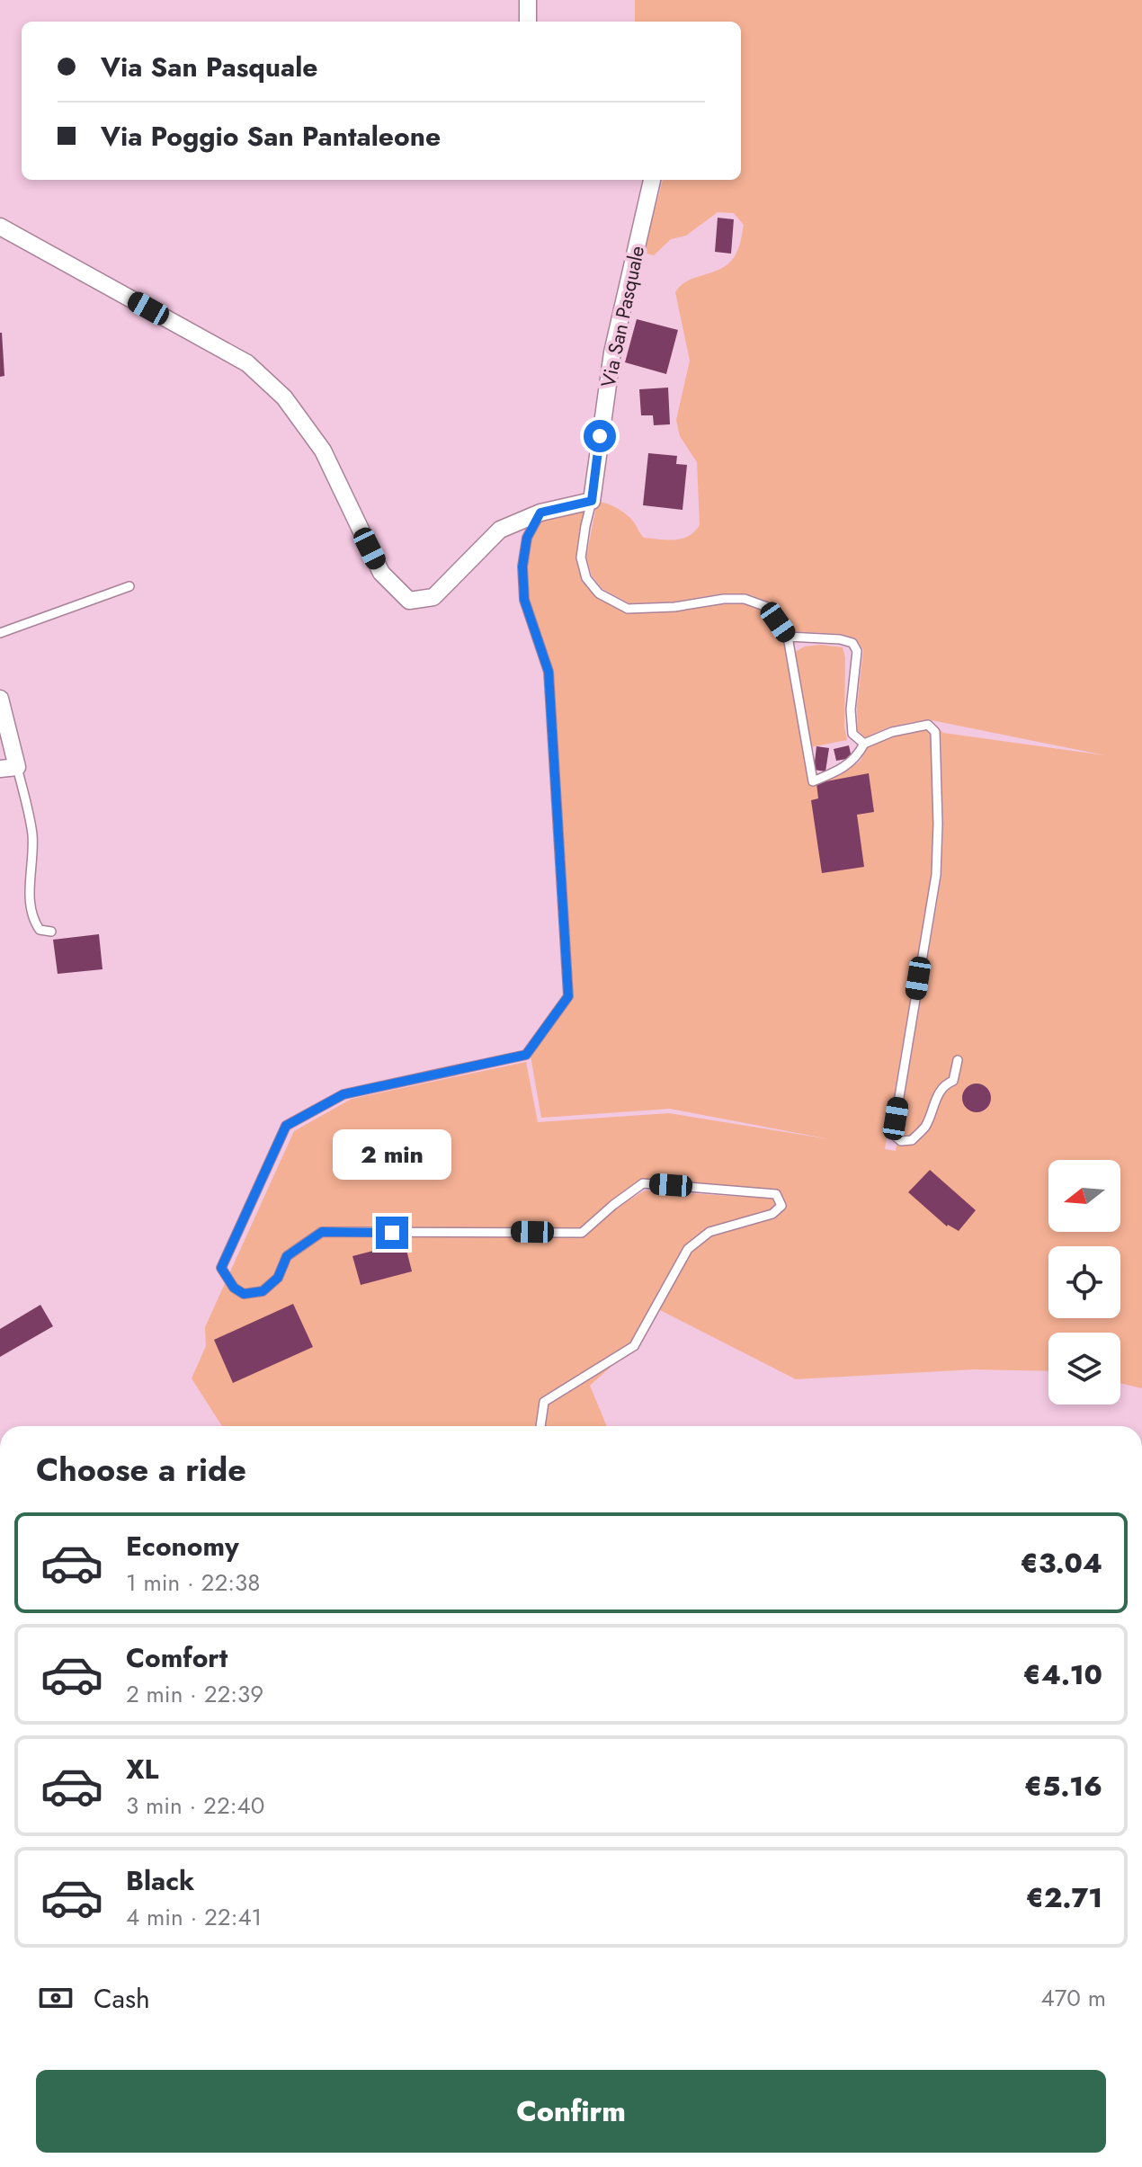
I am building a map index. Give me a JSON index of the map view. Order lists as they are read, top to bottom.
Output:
{
  "streets": {
    "street": ["Via San Pasquale"]
  },
  "north": "left",
  "page": {
    "banner": ["Via San Pasquale", "Via Poggio San Pantaleone"],
    "bubble": "2 min",
    "heading": "Choose a ride",
    "list": [
      {
        "name": "Economy",
        "note": "1 min · 22:38",
        "value": "€3.04"
      },
      {
        "name": "Comfort",
        "note": "2 min · 22:39",
        "value": "€4.10"
      },
      {
        "name": "XL",
        "note": "3 min · 22:40",
        "value": "€5.16"
      },
      {
        "name": "Black",
        "note": "4 min · 22:41",
        "value": "€2.71"
      }
    ],
    "pay": ["Cash", "470 m"],
    "buttons": "Confirm"
  }
}
